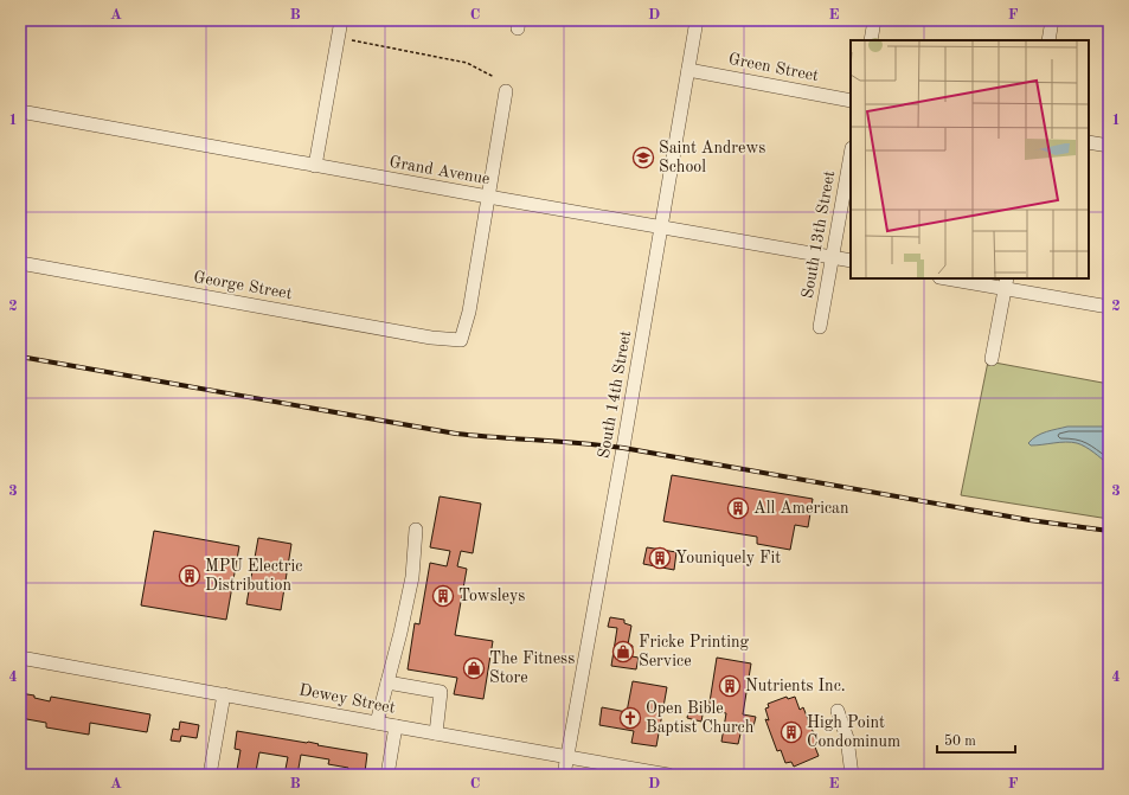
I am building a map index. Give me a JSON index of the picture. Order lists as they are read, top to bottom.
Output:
{
  "streets": {
    "street": [
      "Green Street",
      "Grand Avenue",
      "South 13th Street",
      "George Street",
      "South 14th Street",
      "Dewey Street"
    ]
  },
  "crossings": [
    ["Green Street", "South 14th Street"],
    ["Grand Avenue", "South 13th Street"],
    ["Grand Avenue", "George Street"],
    ["Grand Avenue", "South 14th Street"],
    ["South 14th Street", "Dewey Street"]
  ],
  "places": {
    "school or university": ["Saint Andrews School"],
    "building": [
      "All American",
      "Youniquely Fit",
      "MPU Electric Distribution",
      "Towsleys",
      "Nutrients Inc.",
      "High Point Condominum"
    ],
    "shop": ["Fricke Printing Service", "The Fitness Store"],
    "church": ["Open Bible Baptist Church"]
  },
  "scale_bar": "50 m",
  "grid": {
    "columns": [
      "A",
      "B",
      "C",
      "D",
      "E",
      "F"
    ],
    "rows": [
      "1",
      "2",
      "3",
      "4"
    ]
  }
}
